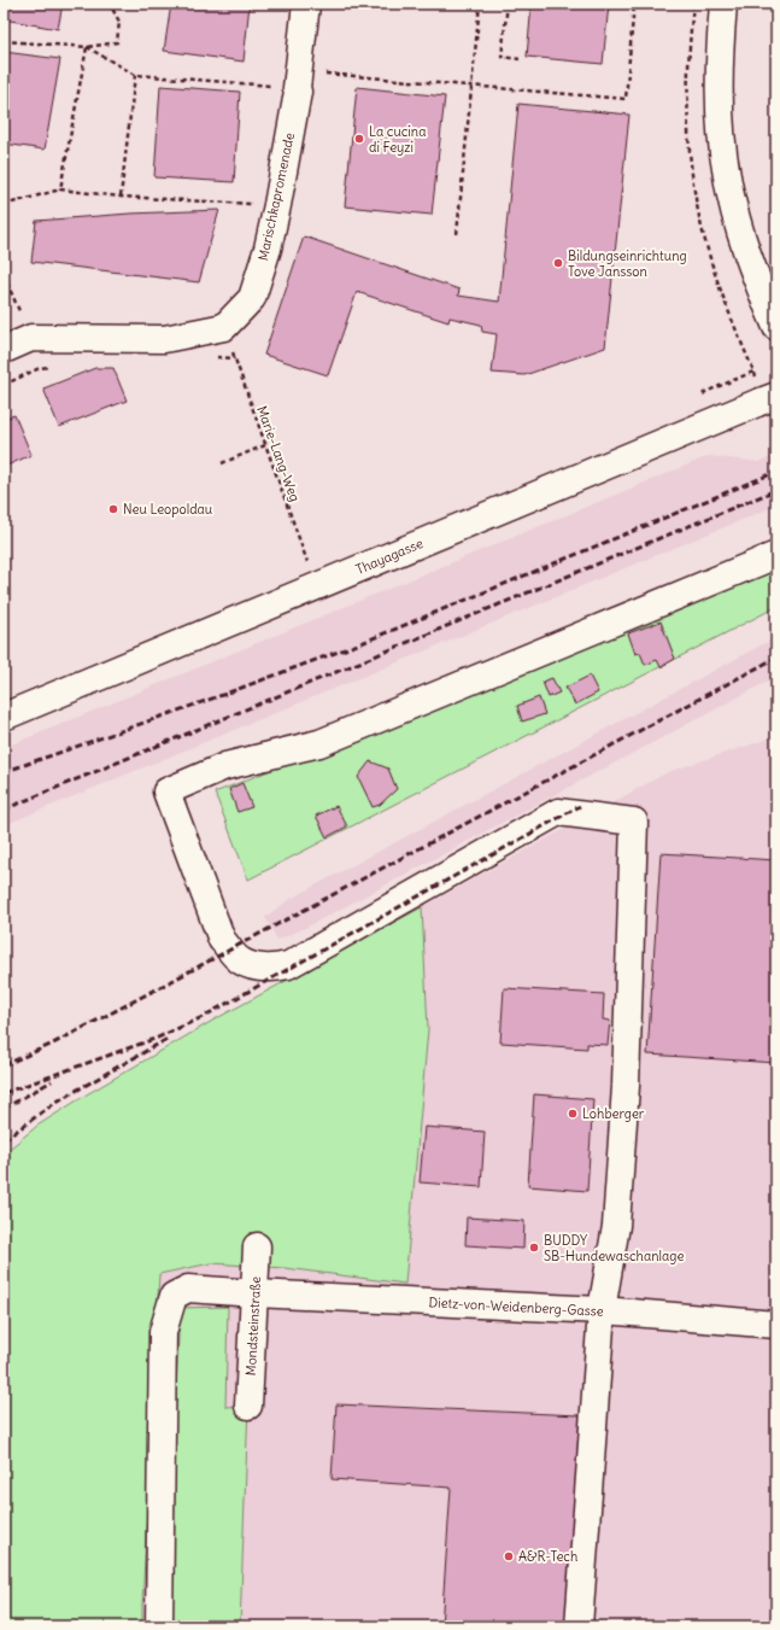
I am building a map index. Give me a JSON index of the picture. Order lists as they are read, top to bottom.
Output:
{
  "streets": {
    "street": [
      "Marischkapromenade",
      "Thayagasse",
      "Dietz-von-Weidenberg-Gasse",
      "Mondsteinstraße"
    ],
    "path": ["Marie-Lang-Weg"]
  },
  "crossings": [
    ["Marischkapromenade", "Marie-Lang-Weg"],
    ["Marie-Lang-Weg", "Thayagasse"],
    ["Dietz-von-Weidenberg-Gasse", "Mondsteinstraße"]
  ],
  "places": [
    "La cucina di Feyzi",
    "Bildungseinrichtung Tove Jansson",
    "Neu Leopoldau",
    "Lohberger",
    "BUDDY SB-Hundewaschanlage",
    "A&R-Tech"
  ]
}
